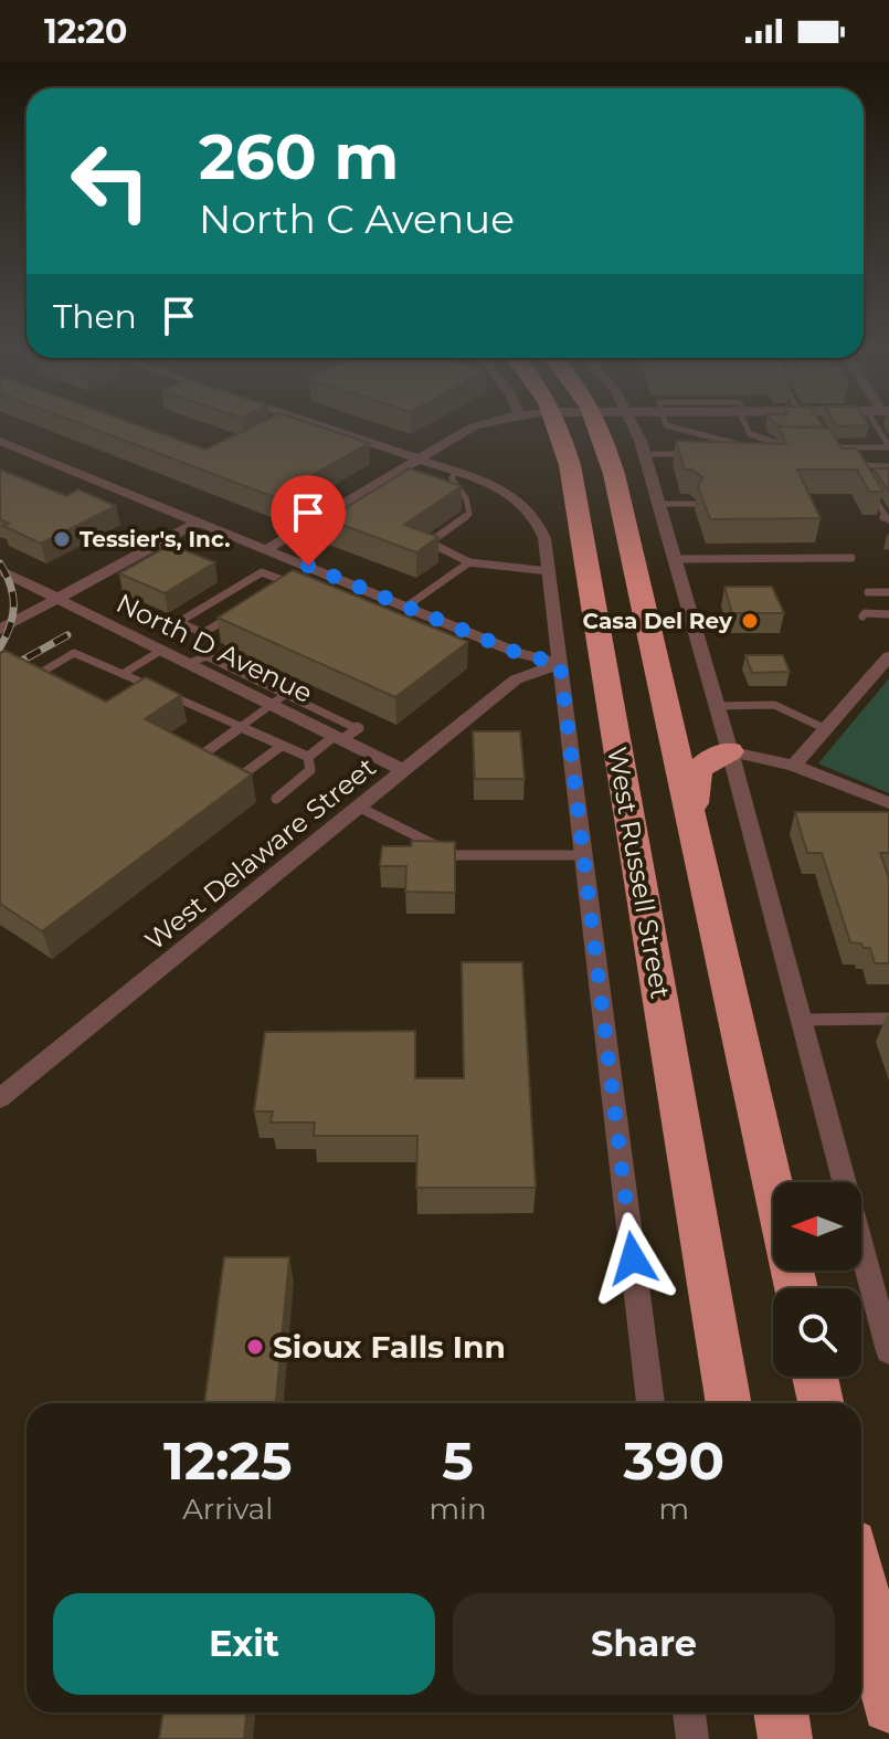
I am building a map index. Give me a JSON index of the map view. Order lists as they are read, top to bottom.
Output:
{
  "streets": {
    "highway": ["West Russell Street"],
    "street": ["North D Avenue", "West Delaware Street"]
  },
  "crossings": [
    ["North D Avenue", "West Delaware Street"],
    ["West Delaware Street", "West Russell Street"]
  ],
  "places": ["Tessier's, Inc.", "Casa Del Rey", "Sioux Falls Inn"],
  "north": "left",
  "page": {
    "status": "12:20",
    "turn": ["260 m", "North C Avenue"],
    "then": "Then",
    "eta": [
      "12:25",
      "Arrival",
      "5",
      "min",
      "390",
      "m"
    ],
    "buttons": ["Exit", "Share"]
  }
}
